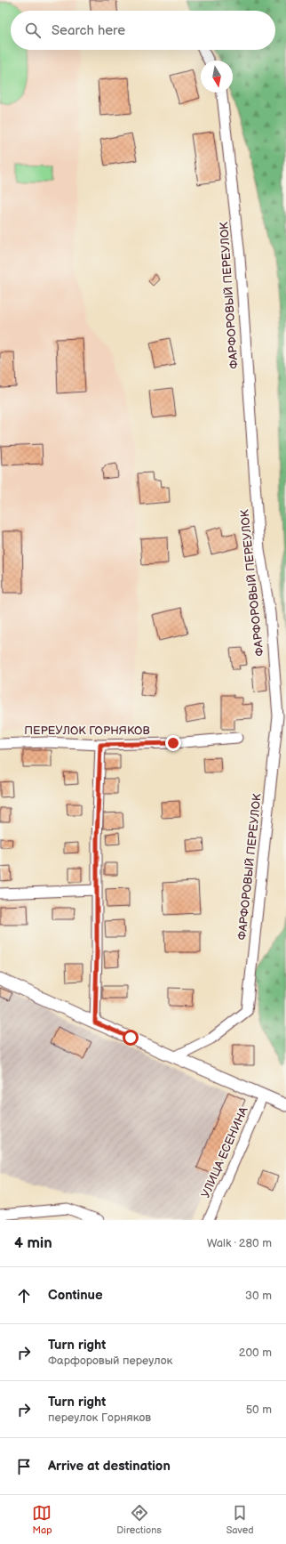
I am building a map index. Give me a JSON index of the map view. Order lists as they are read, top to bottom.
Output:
{
  "streets": {
    "street": ["ФАРФОРОВЫЙ ПЕРЕУЛОК", "ПЕРЕУЛОК ГОРНЯКОВ", "УЛИЦА ЕСЕНИНА"]
  },
  "north": "bottom",
  "page": {
    "search": "Search here",
    "heading": ["4 min", "Walk · 280 m"],
    "list": [
      ["Continue", "30 m"],
      ["Turn right", "Фарфоровый переулок", "200 m"],
      ["Turn right", "переулок Горняков", "50 m"],
      "Arrive at destination"
    ],
    "nav": ["Map", "Directions", "Saved"]
  }
}
